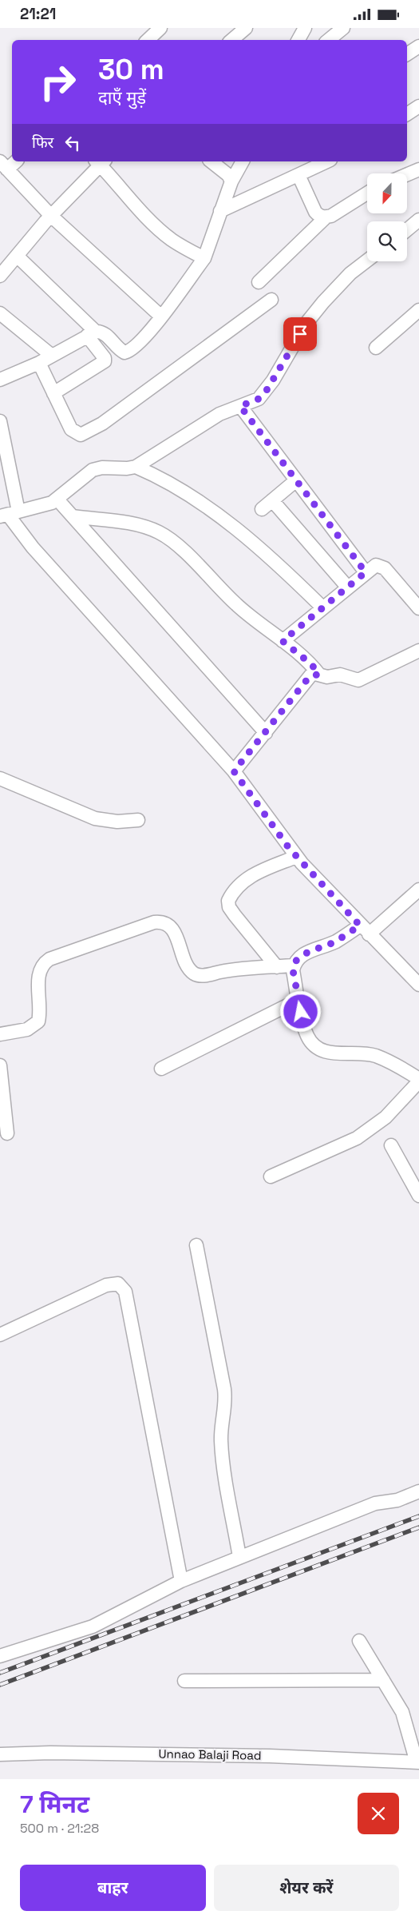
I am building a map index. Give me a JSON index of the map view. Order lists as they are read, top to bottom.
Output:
{
  "streets": {
    "street": ["Unnao Balaji Road"]
  },
  "north": "bottom",
  "page": {
    "status": "21:21",
    "turn": ["30 m", "दाएँ मुड़ें"],
    "then": "फिर",
    "heading": ["7 मिनट", "500 m · 21:28"],
    "buttons": ["बाहर", "शेयर करें"]
  }
}
